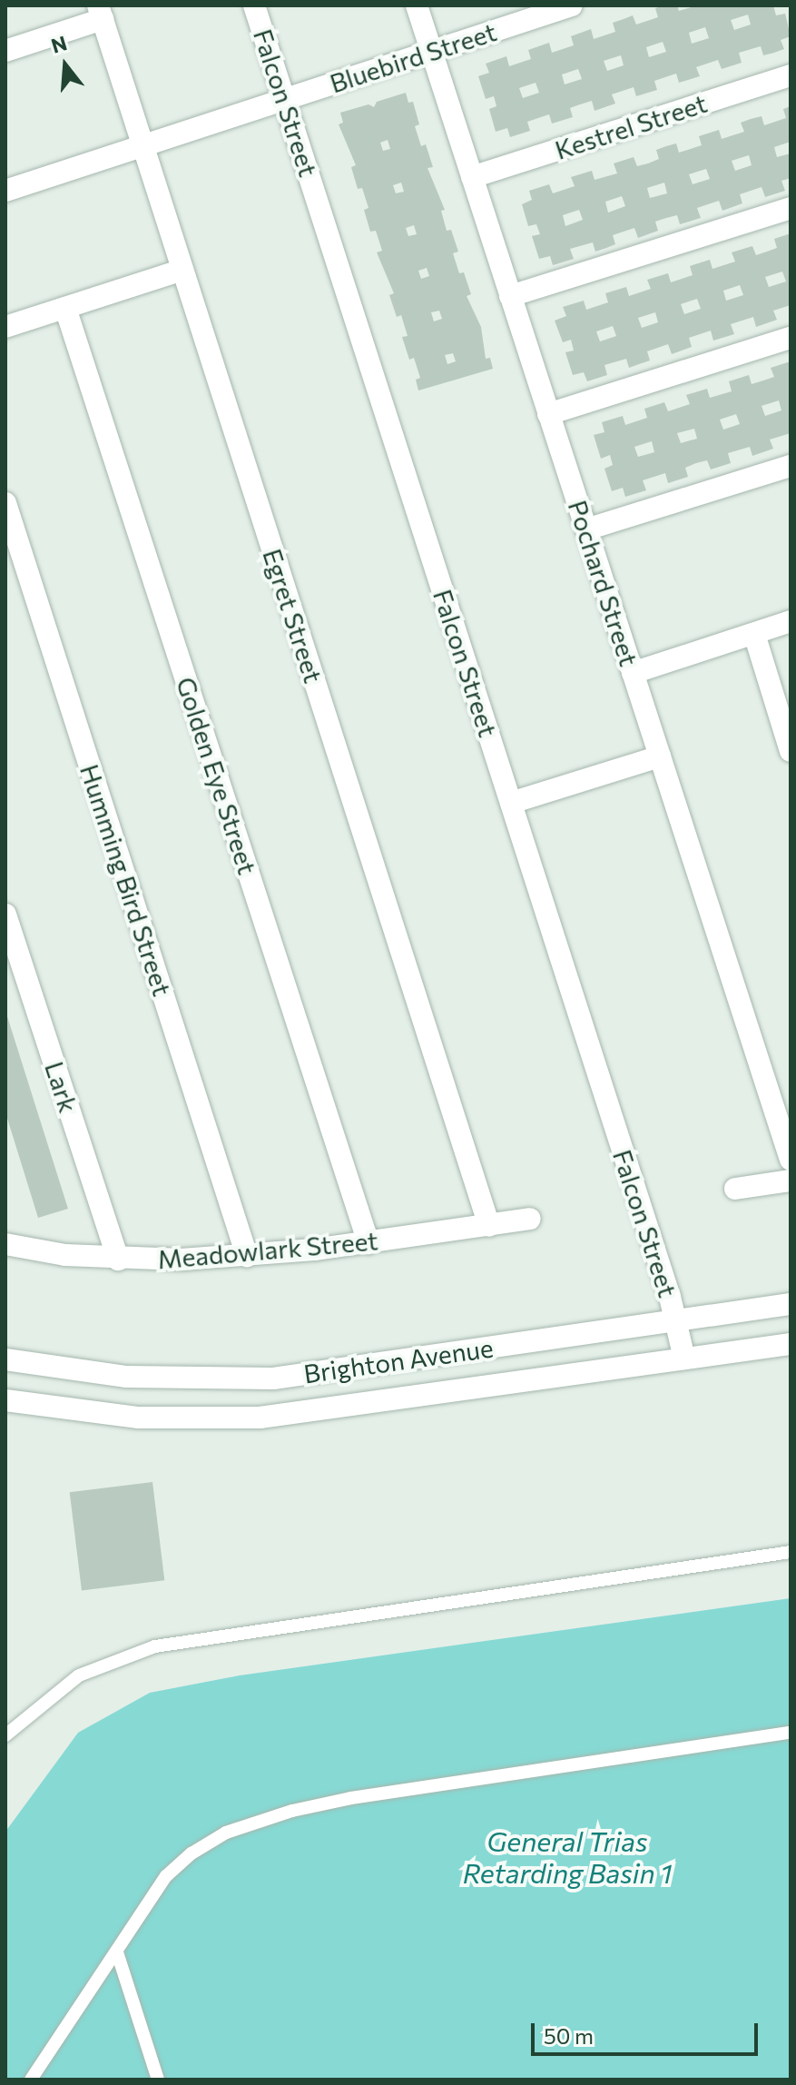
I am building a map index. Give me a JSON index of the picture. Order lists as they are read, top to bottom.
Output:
{
  "streets": {
    "street": [
      "Bluebird Street",
      "Falcon Street",
      "Kestrel Street",
      "Pochard Street",
      "Egret Street",
      "Golden Eye Street",
      "Humming Bird Street",
      "Lark",
      "Meadowlark Street",
      "Brighton Avenue"
    ]
  },
  "crossings": [
    ["Bluebird Street", "Falcon Street"],
    ["Bluebird Street", "Pochard Street"],
    ["Bluebird Street", "Egret Street"],
    ["Falcon Street", "Brighton Avenue"],
    ["Kestrel Street", "Pochard Street"],
    ["Egret Street", "Meadowlark Street"],
    ["Golden Eye Street", "Meadowlark Street"],
    ["Humming Bird Street", "Meadowlark Street"],
    ["Lark", "Meadowlark Street"]
  ],
  "water": ["General Trias Retarding Basin 1"],
  "scale_bar": "50 m",
  "north": "top"
}
